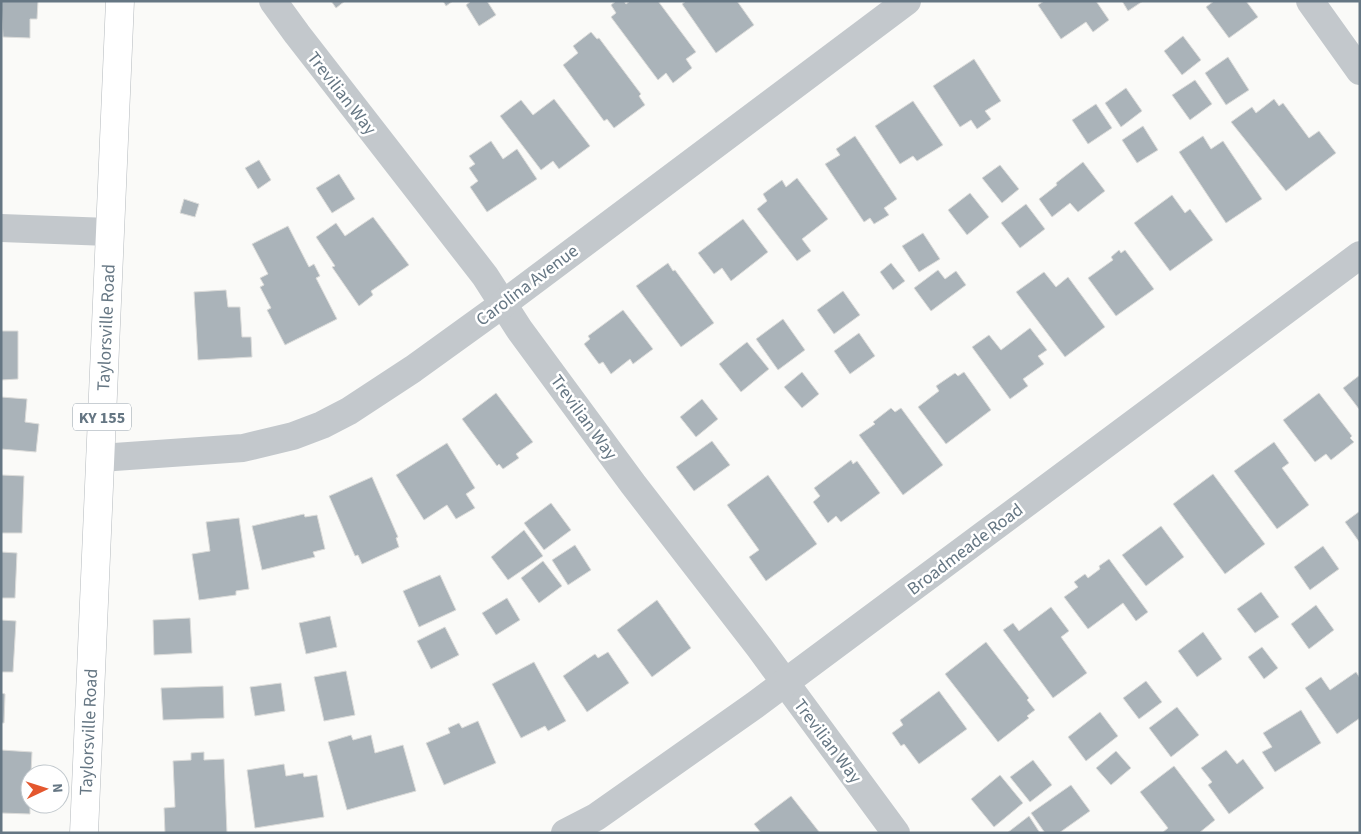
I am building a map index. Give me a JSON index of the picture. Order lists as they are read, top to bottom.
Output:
{
  "streets": {
    "main road": ["Taylorsville Road", "KY 155"],
    "street": ["Trevilian Way", "Carolina Avenue", "Broadmeade Road"]
  },
  "crossings": [
    ["Trevilian Way", "Carolina Avenue"],
    ["Trevilian Way", "Broadmeade Road"],
    ["Carolina Avenue", "Taylorsville Road"]
  ],
  "north": "right"
}
